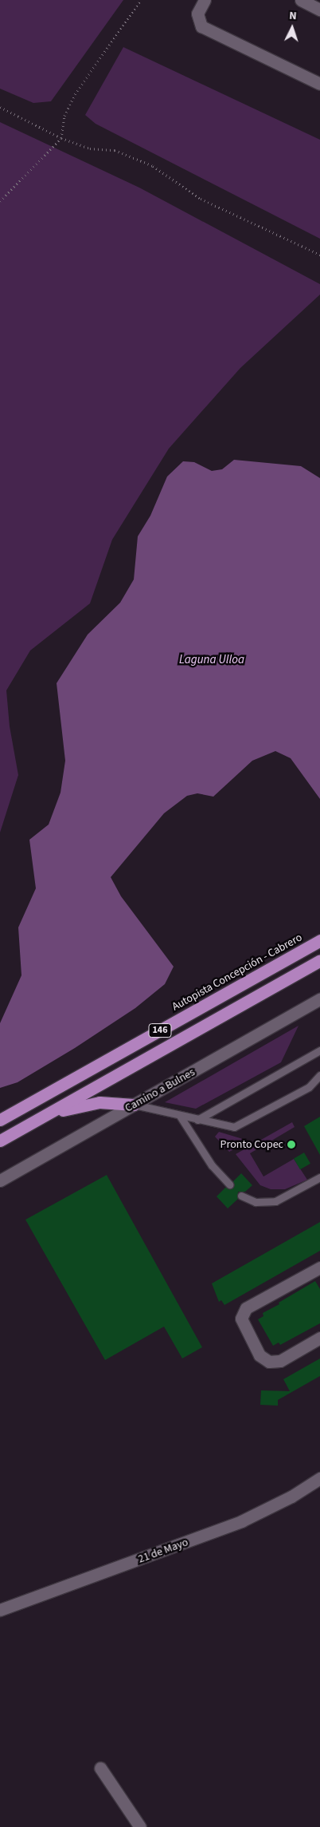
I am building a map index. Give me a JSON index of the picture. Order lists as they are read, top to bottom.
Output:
{
  "streets": {
    "highway": ["Autopista Concepción - Cabrero", "146"],
    "street": ["Camino a Bulnes", "21 de Mayo"]
  },
  "water": ["Laguna Ulloa"],
  "places": ["Pronto Copec"],
  "north": "top"
}
